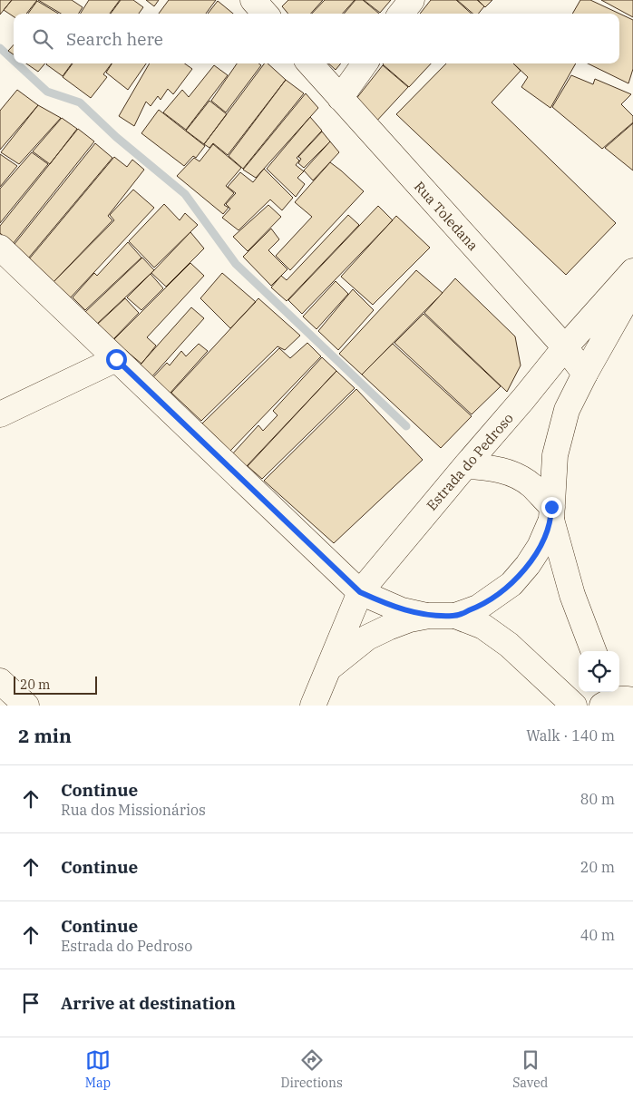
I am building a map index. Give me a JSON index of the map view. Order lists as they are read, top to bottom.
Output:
{
  "streets": {
    "street": ["Rua Toledana", "Estrada do Pedroso"]
  },
  "crossings": [
    ["Rua Toledana", "Estrada do Pedroso"]
  ],
  "scale_bar": "20 m",
  "page": {
    "search": "Search here",
    "scale": "20 m",
    "heading": ["2 min", "Walk · 140 m"],
    "list": [
      ["Continue", "Rua dos Missionários", "80 m"],
      ["Continue", "20 m"],
      ["Continue", "Estrada do Pedroso", "40 m"],
      "Arrive at destination"
    ],
    "nav": ["Map", "Directions", "Saved"]
  }
}
